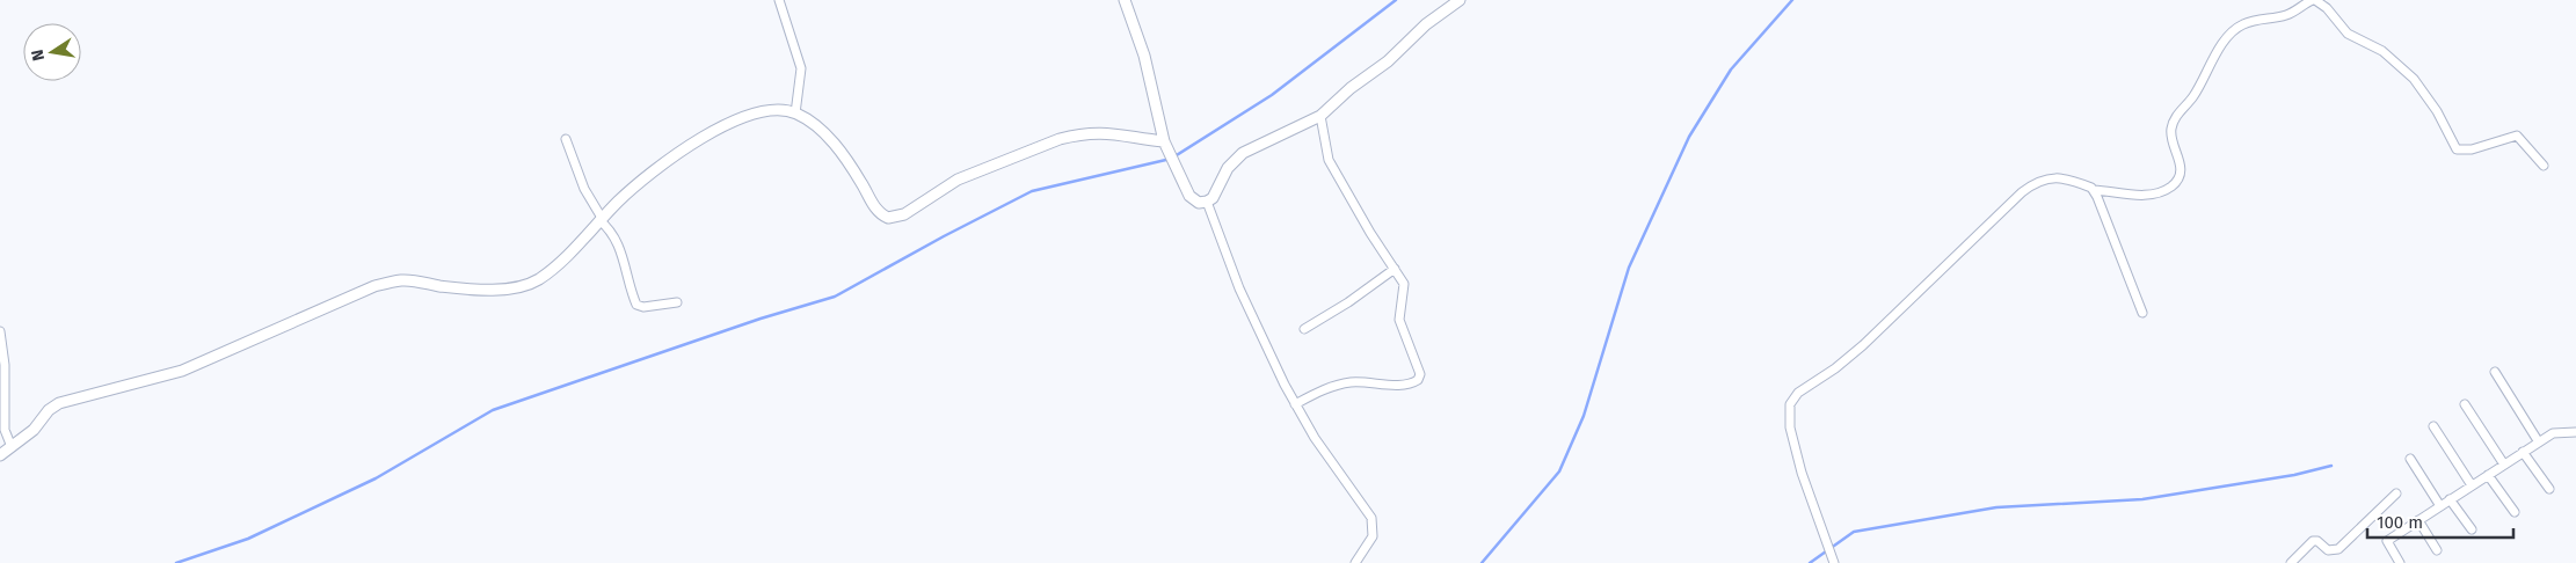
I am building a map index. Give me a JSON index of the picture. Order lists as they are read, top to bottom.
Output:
{
  "scale_bar": "100 m",
  "north": "left"
}
